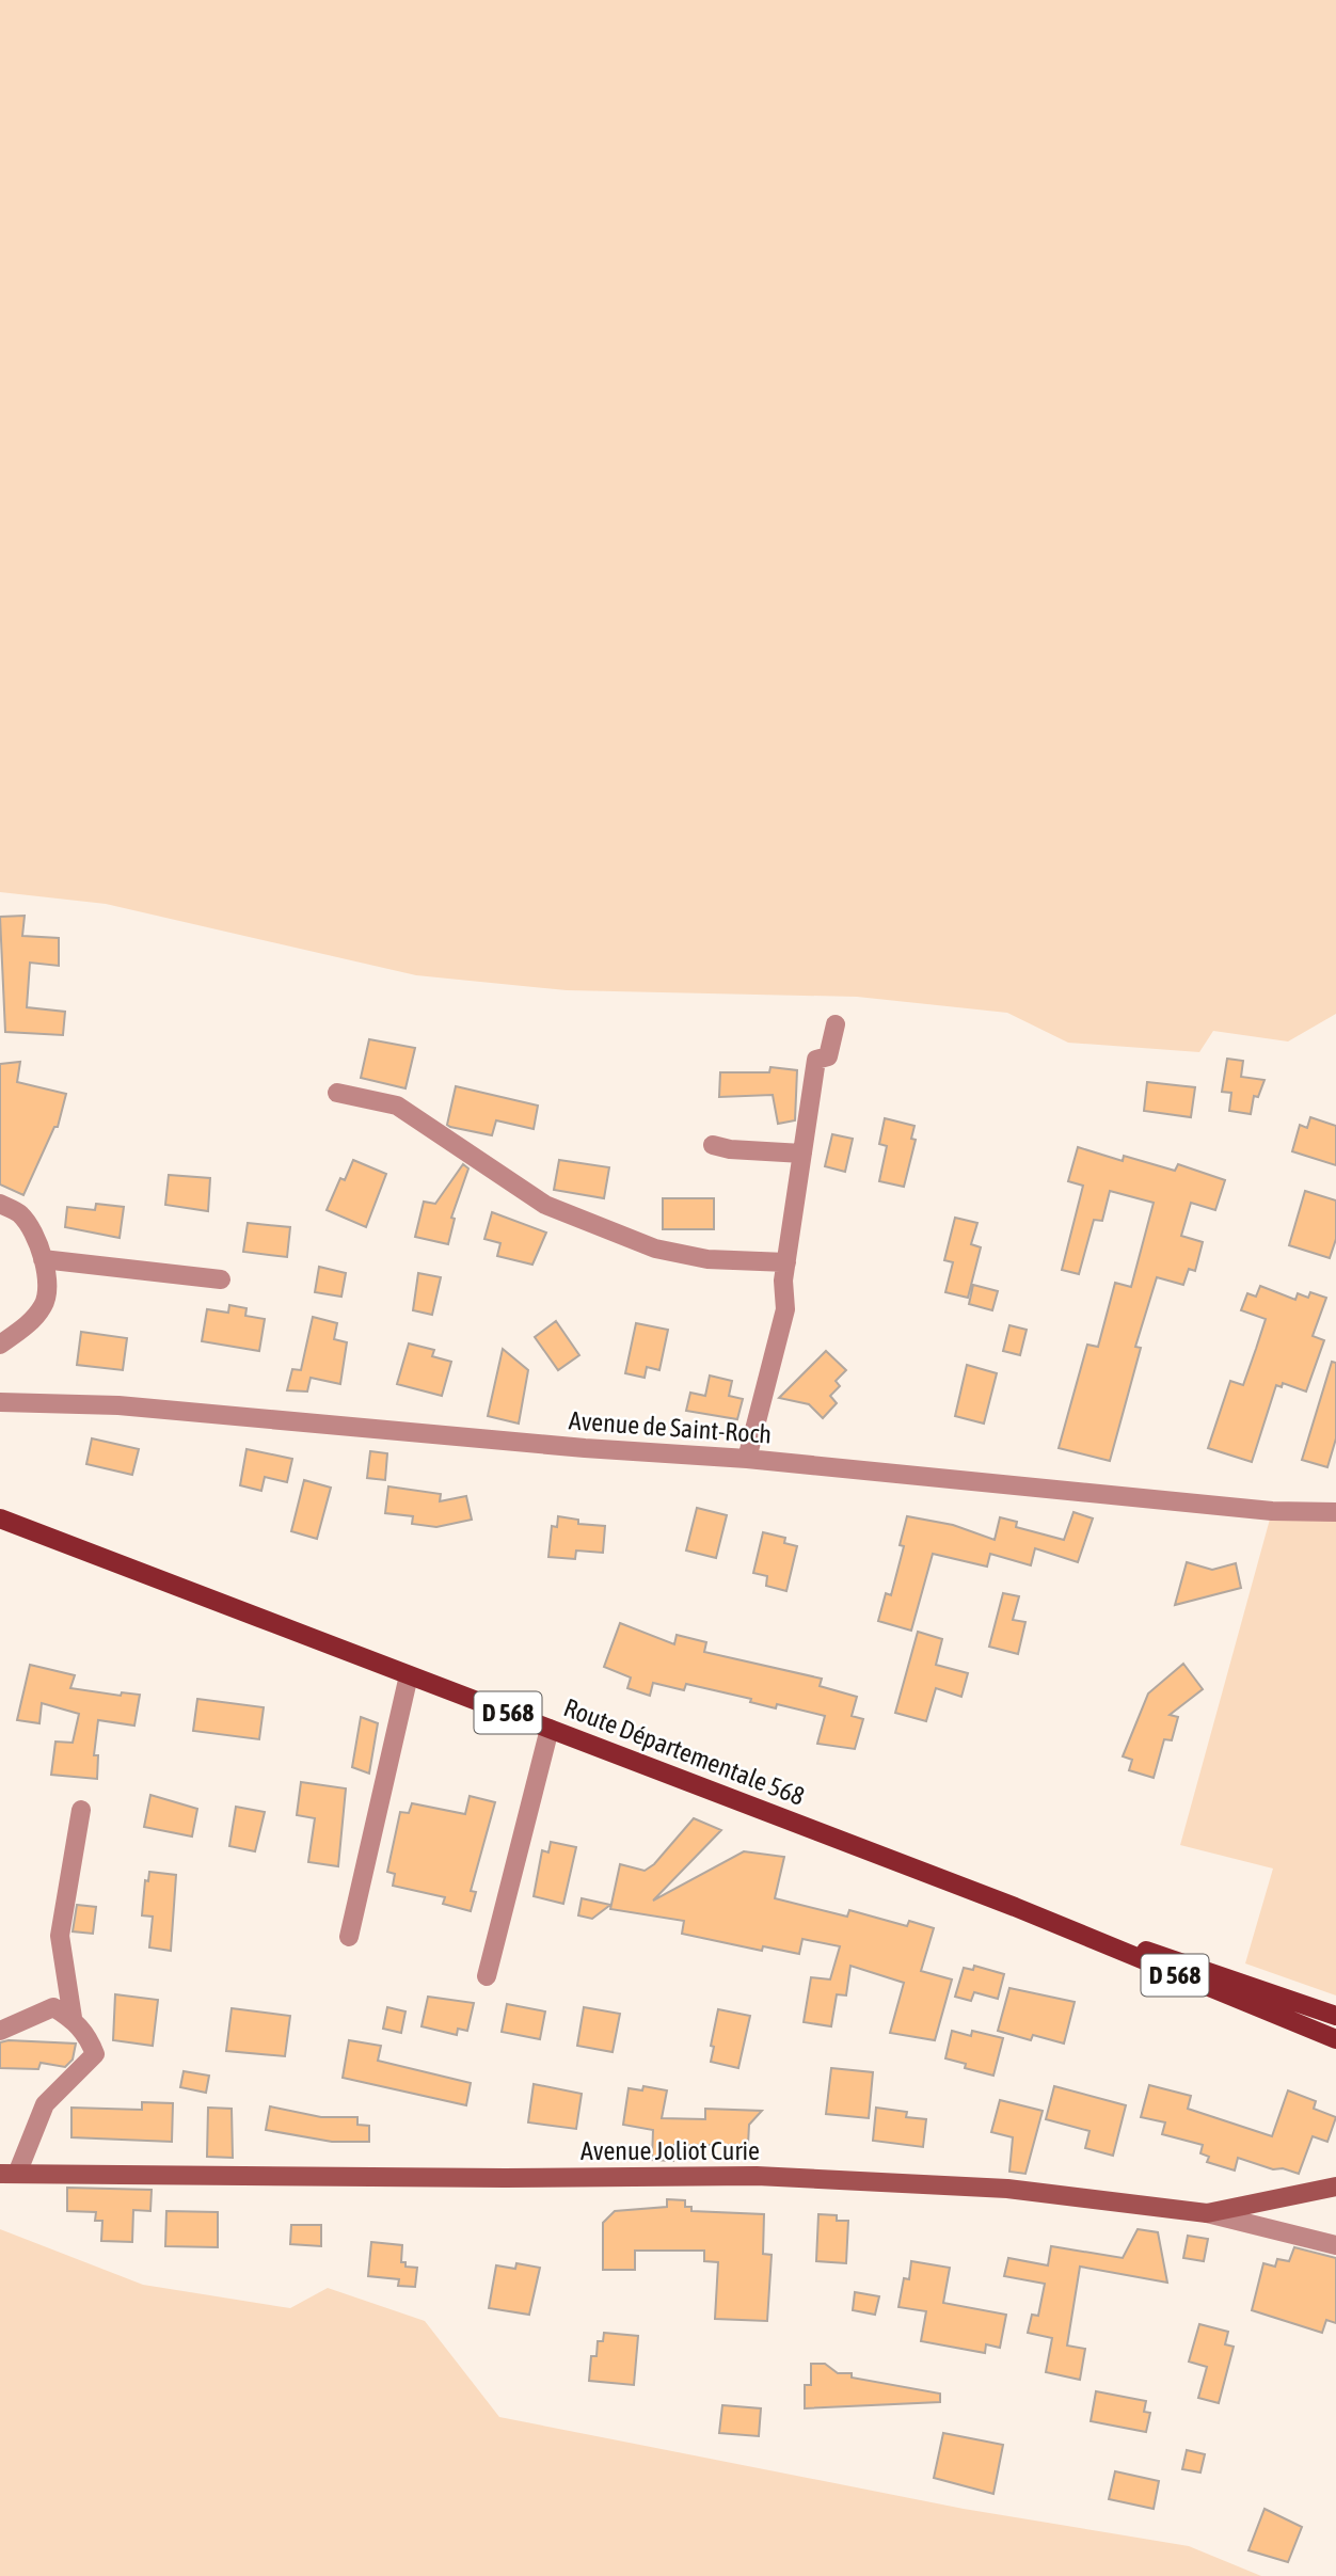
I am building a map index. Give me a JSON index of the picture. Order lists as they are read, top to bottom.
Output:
{
  "streets": {
    "main road": ["D 568", "Route Départementale 568"],
    "street": ["Avenue de Saint-Roch", "Avenue Joliot Curie"]
  }
}
